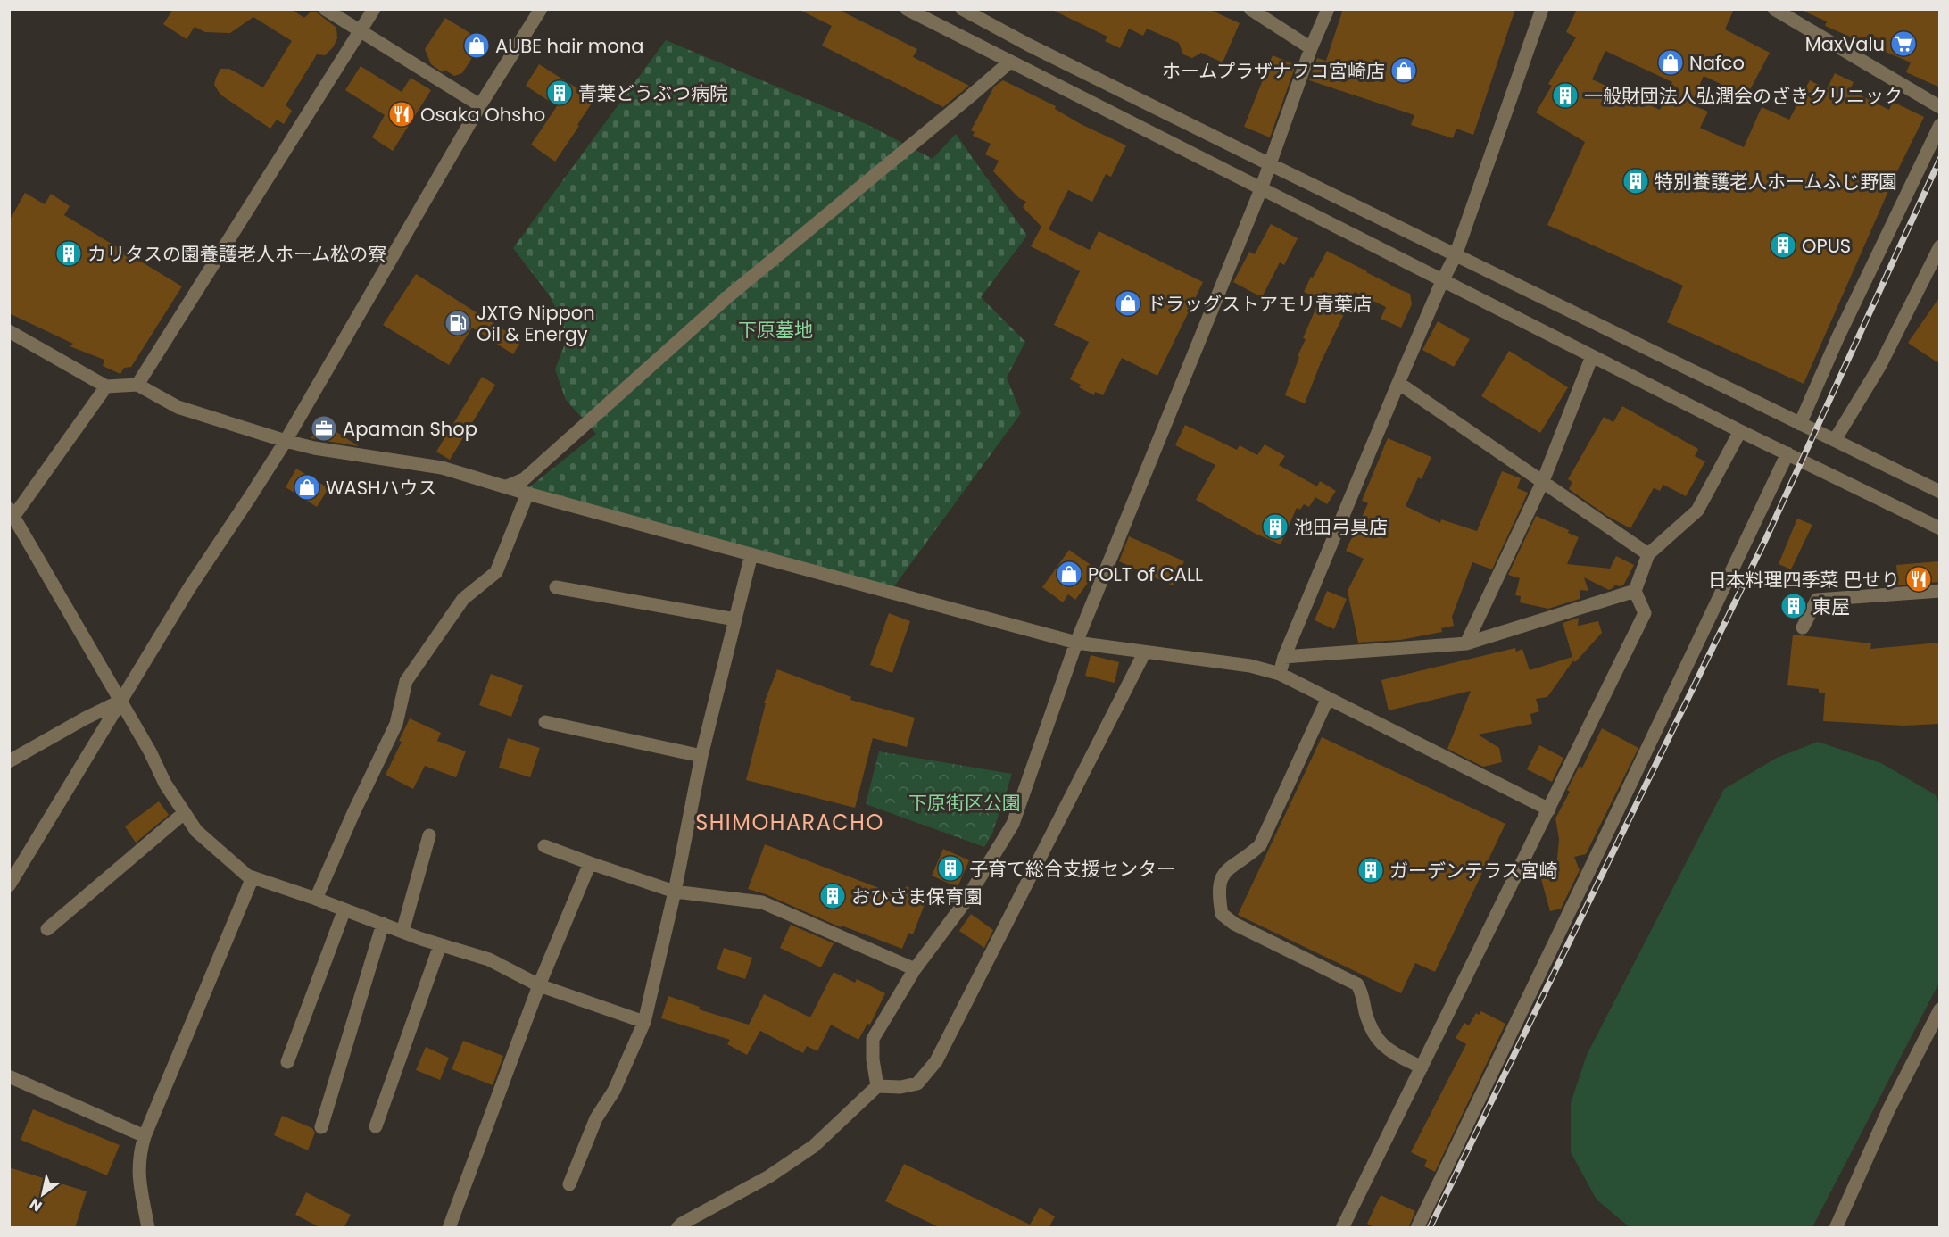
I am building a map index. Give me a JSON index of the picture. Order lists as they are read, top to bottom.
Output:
{
  "districts": ["SHIMOHARACHO"],
  "parks": ["下原墓地", "下原街区公園"],
  "places": {
    "supermarket": ["MaxValu"],
    "shop": [
      "AUBE hair mona",
      "Nafco",
      "ホームプラザナフコ宮崎店",
      "ドラッグストアモリ青葉店",
      "WASHハウス",
      "POLT of CALL"
    ],
    "building": [
      "青葉どうぶつ病院",
      "一般財団法人弘潤会のざきクリニック",
      "特別養護老人ホームふじ野園",
      "OPUS",
      "カリタスの園養護老人ホーム松の寮",
      "池田弓具店",
      "東屋",
      "子育て総合支援センター",
      "ガーデンテラス宮崎",
      "おひさま保育園"
    ],
    "restaurant": ["Osaka Ohsho", "日本料理四季菜 巴せり"],
    "fuel station": ["JXTG Nippon Oil & Energy"],
    "office": ["Apaman Shop"]
  },
  "north": "bottom left"
}
